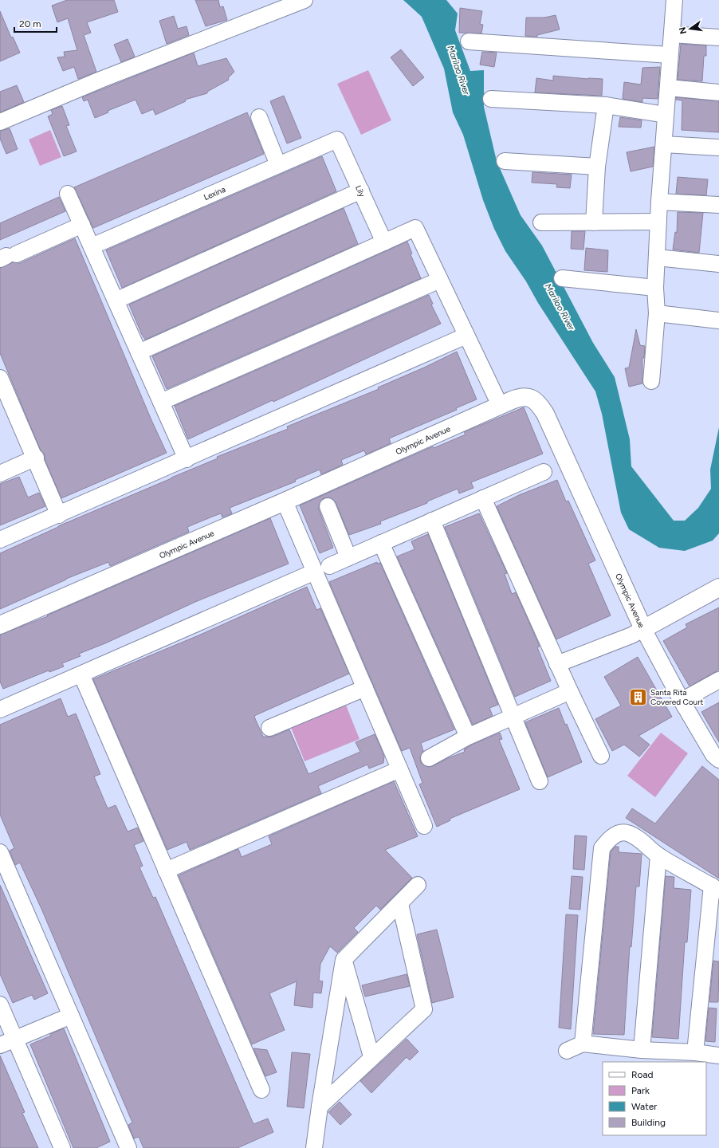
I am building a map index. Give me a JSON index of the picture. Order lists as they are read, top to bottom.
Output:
{
  "streets": {
    "street": ["Lily", "Lexina", "Olympic Avenue"]
  },
  "crossings": [
    ["Lily", "Lexina"]
  ],
  "water": ["Marilao River"],
  "places": {
    "building": ["Santa Rita Covered Court"]
  },
  "legend": [
    "Road",
    "Park",
    "Water",
    "Building"
  ],
  "scale_bar": "20 m",
  "north": "left"
}
